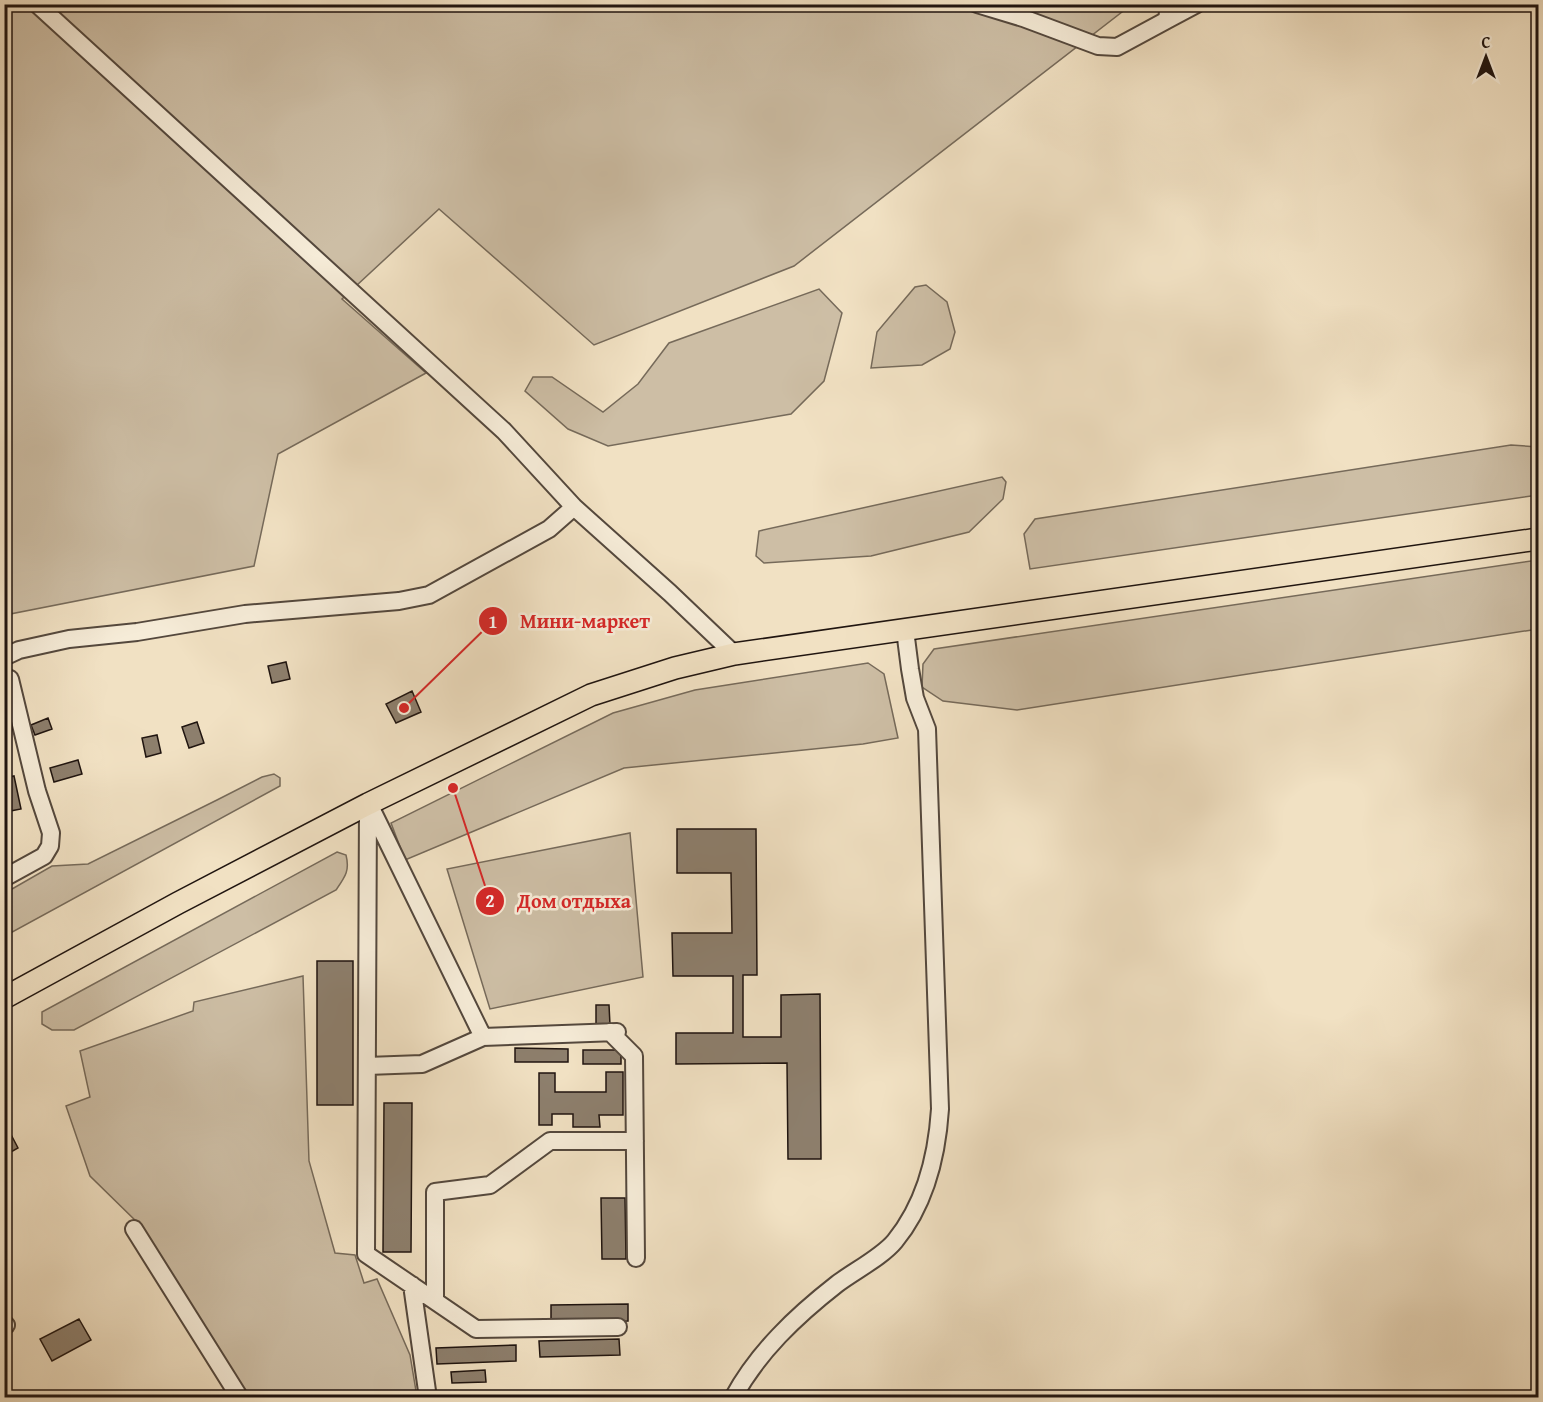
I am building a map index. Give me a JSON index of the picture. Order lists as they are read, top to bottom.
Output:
{
  "places": ["Мини-маркет", "Дом отдыха"],
  "north": "top"
}
